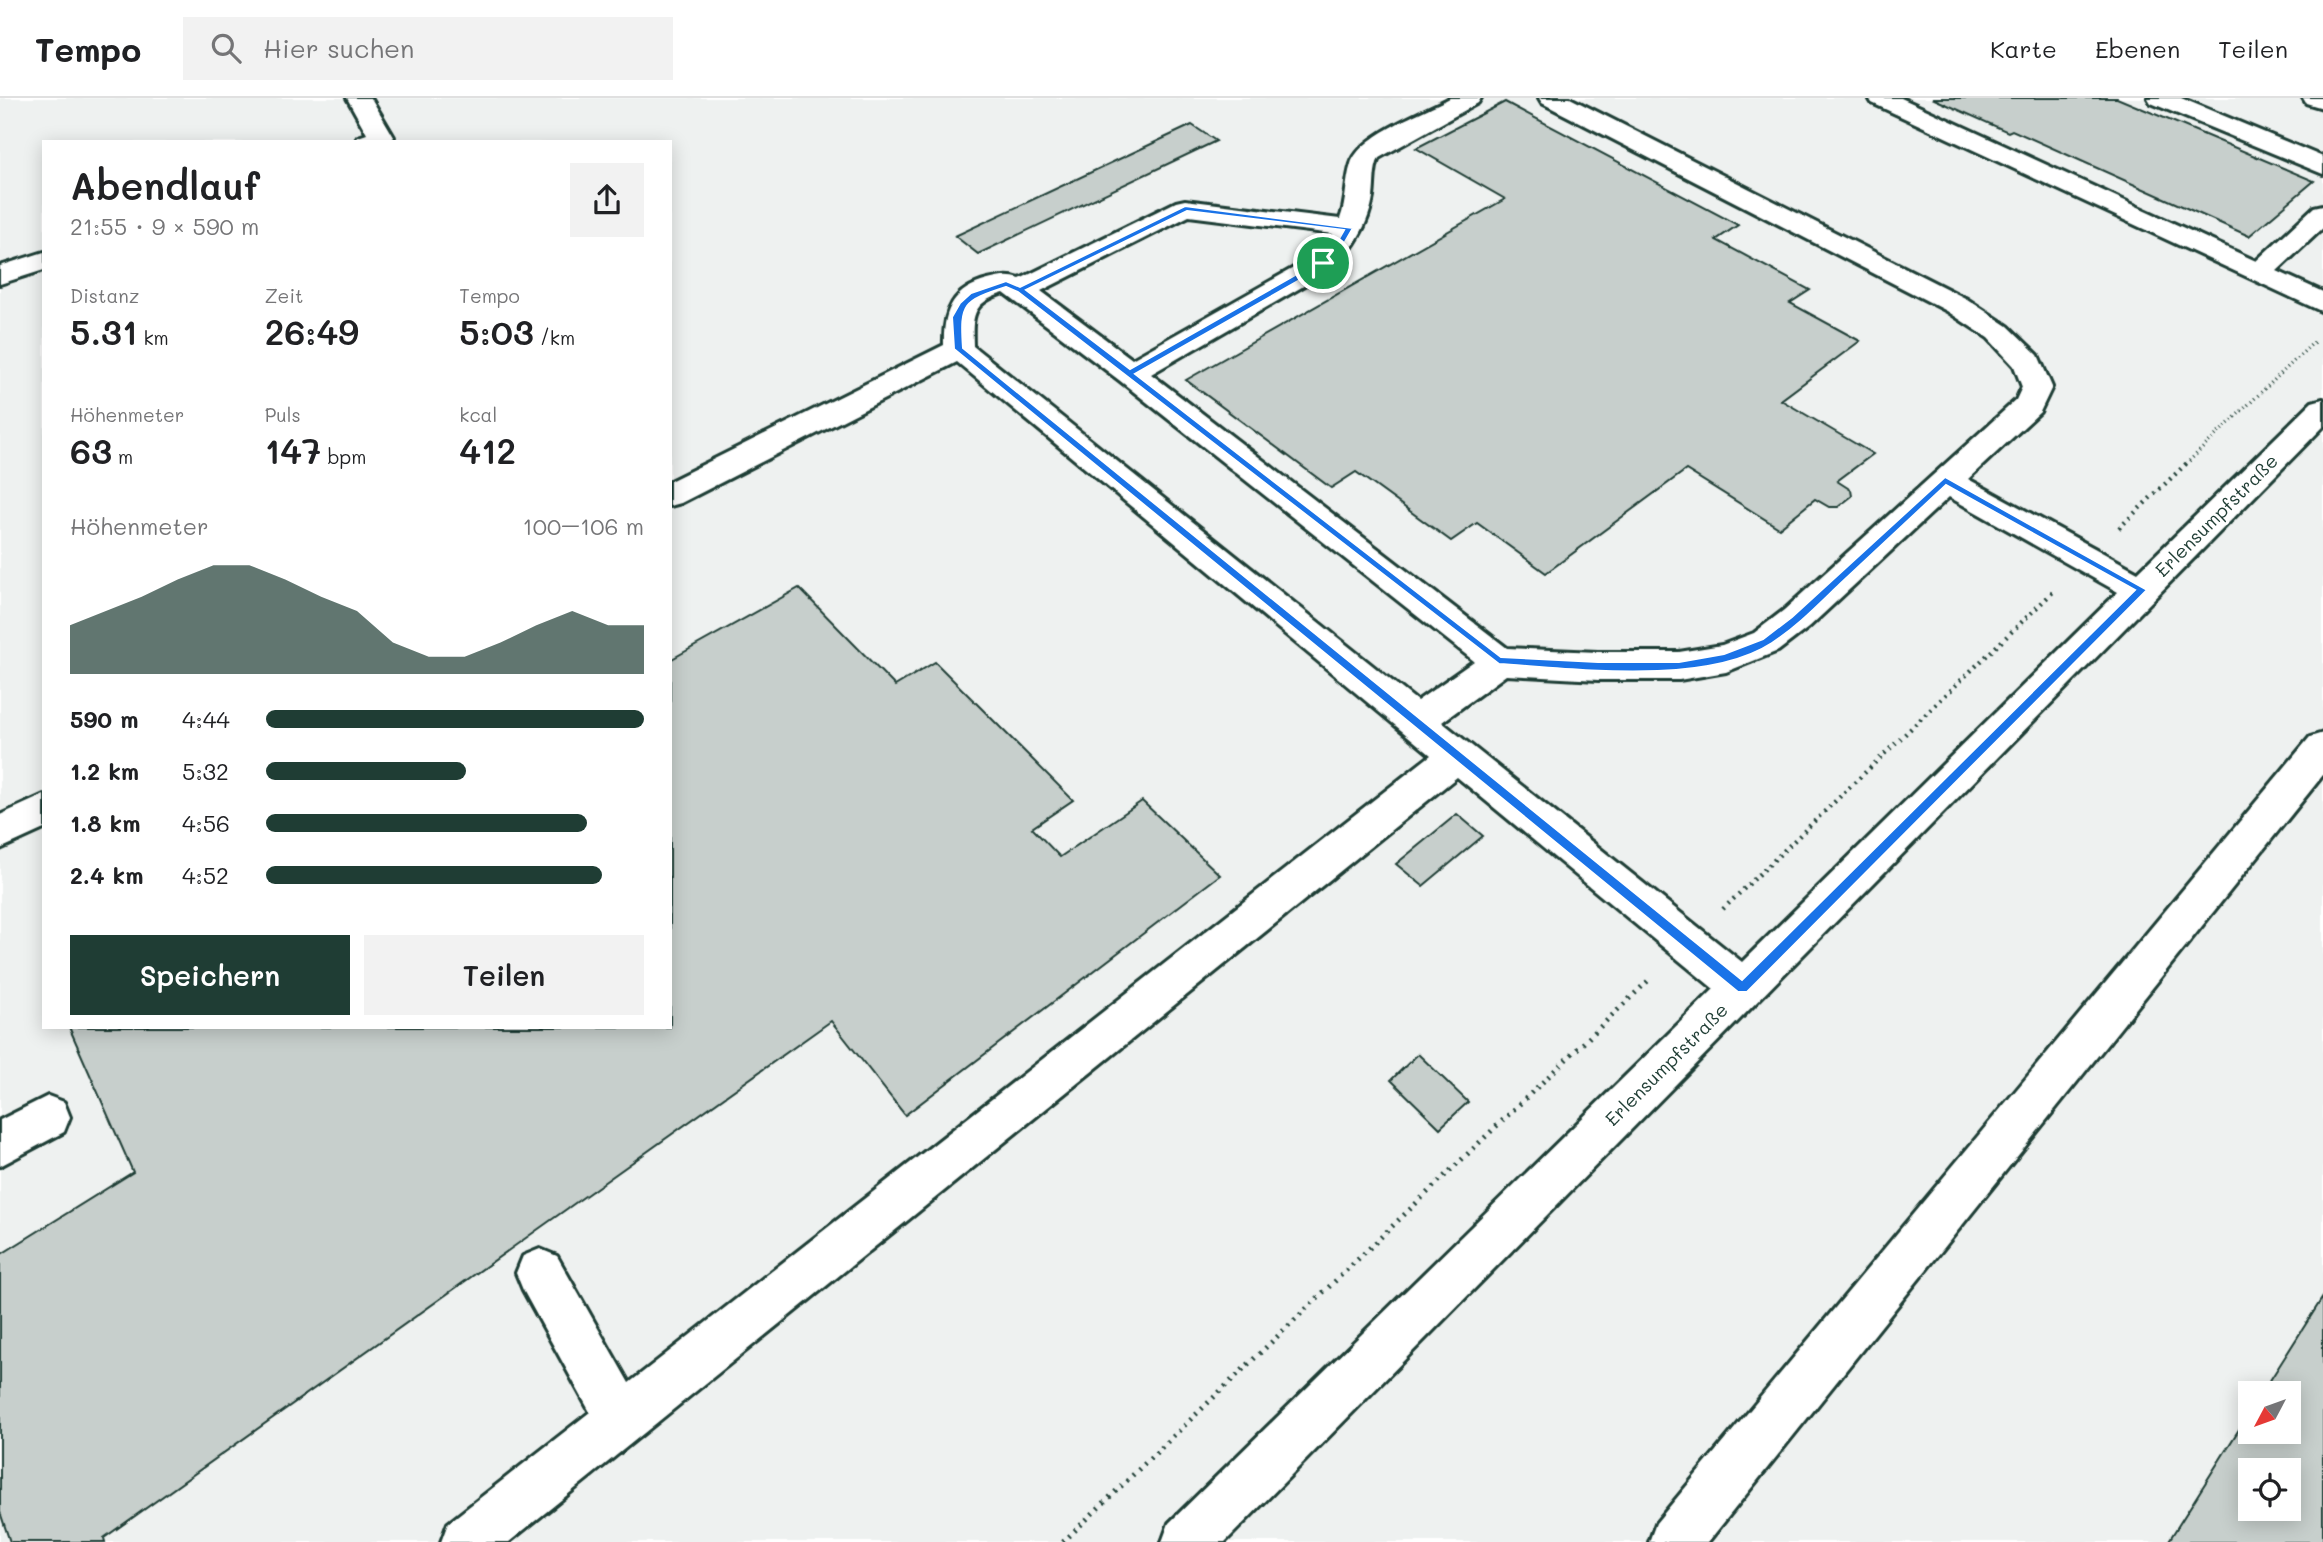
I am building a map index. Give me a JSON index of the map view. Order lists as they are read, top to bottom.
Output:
{
  "streets": {
    "street": ["Erlensumpfstraße"]
  },
  "north": "bottom left",
  "page": {
    "header": "Tempo",
    "search": "Hier suchen",
    "nav": ["Karte", "Ebenen", "Teilen"],
    "heading": ["Abendlauf", "21:55 · 9 × 590 m"],
    "stats": [
      ["Distanz", "5.31 km"],
      ["Zeit", "26:49"],
      ["Tempo", "5:03 /km"],
      ["Höhenmeter", "63 m"],
      ["Puls", "147 bpm"],
      ["kcal", "412"]
    ],
    "chart": ["Höhenmeter", "100–106 m"],
    "list": [
      {
        "name": "590 m",
        "note": "4:44"
      },
      {
        "name": "1.2 km",
        "note": "5:32"
      },
      {
        "name": "1.8 km",
        "note": "4:56"
      },
      {
        "name": "2.4 km",
        "note": "4:52"
      }
    ],
    "buttons": ["Speichern", "Teilen"]
  }
}
